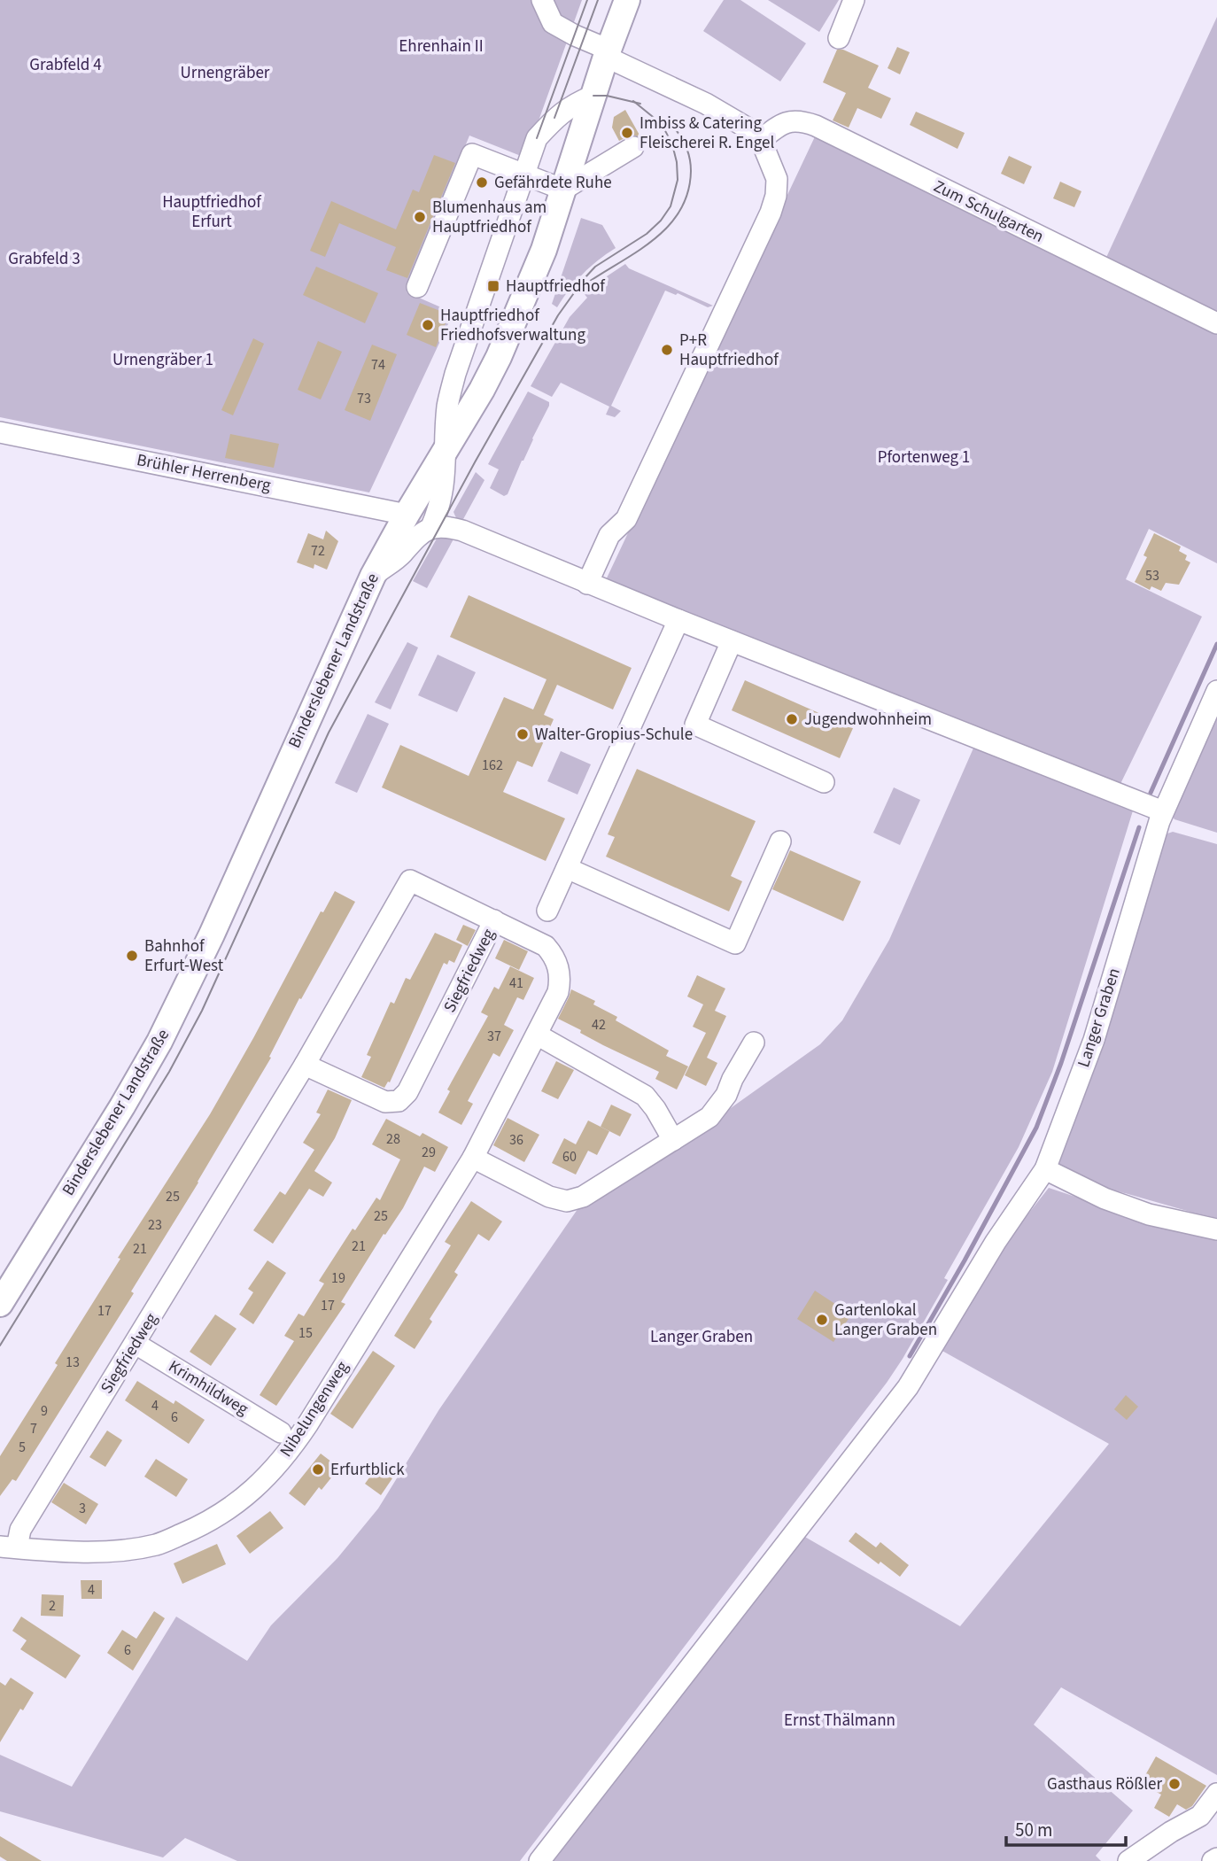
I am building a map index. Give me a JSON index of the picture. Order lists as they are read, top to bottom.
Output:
{
  "streets": {
    "main road": ["Binderslebener Landstraße"],
    "street": [
      "Zum Schulgarten",
      "Brühler Herrenberg",
      "Siegfriedweg",
      "Langer Graben",
      "Krimhildweg",
      "Nibelungenweg"
    ]
  },
  "crossings": [
    ["Brühler Herrenberg", "Binderslebener Landstraße"],
    ["Siegfriedweg", "Krimhildweg"],
    ["Siegfriedweg", "Nibelungenweg"]
  ],
  "parks": [
    "Ehrenhain II",
    "Grabfeld 4",
    "Urnengräber",
    "Hauptfriedhof Erfurt",
    "Grabfeld 3",
    "Urnengräber 1",
    "Pfortenweg 1",
    "Langer Graben",
    "Ernst Thälmann"
  ],
  "places": {
    "other": [
      "Imbiss & Catering Fleischerei R. Engel",
      "Gefährdete Ruhe",
      "Blumenhaus am Hauptfriedhof",
      "Hauptfriedhof Friedhofsverwaltung",
      "P+R Hauptfriedhof",
      "Jugendwohnheim",
      "Walter-Gropius-Schule",
      "Bahnhof Erfurt-West",
      "Gartenlokal Langer Graben",
      "Erfurtblick",
      "Gasthaus Rößler"
    ],
    "transit": ["Hauptfriedhof"]
  },
  "house_numbers": [
    "74",
    "73",
    "72",
    "53",
    "162",
    "41",
    "42",
    "37",
    "28",
    "36",
    "29",
    "60",
    "25",
    "25",
    "23",
    "21",
    "21",
    "19",
    "17",
    "17",
    "15",
    "13",
    "4",
    "9",
    "6",
    "7",
    "5",
    "3",
    "4",
    "2",
    "6"
  ],
  "scale_bar": "50 m"
}
